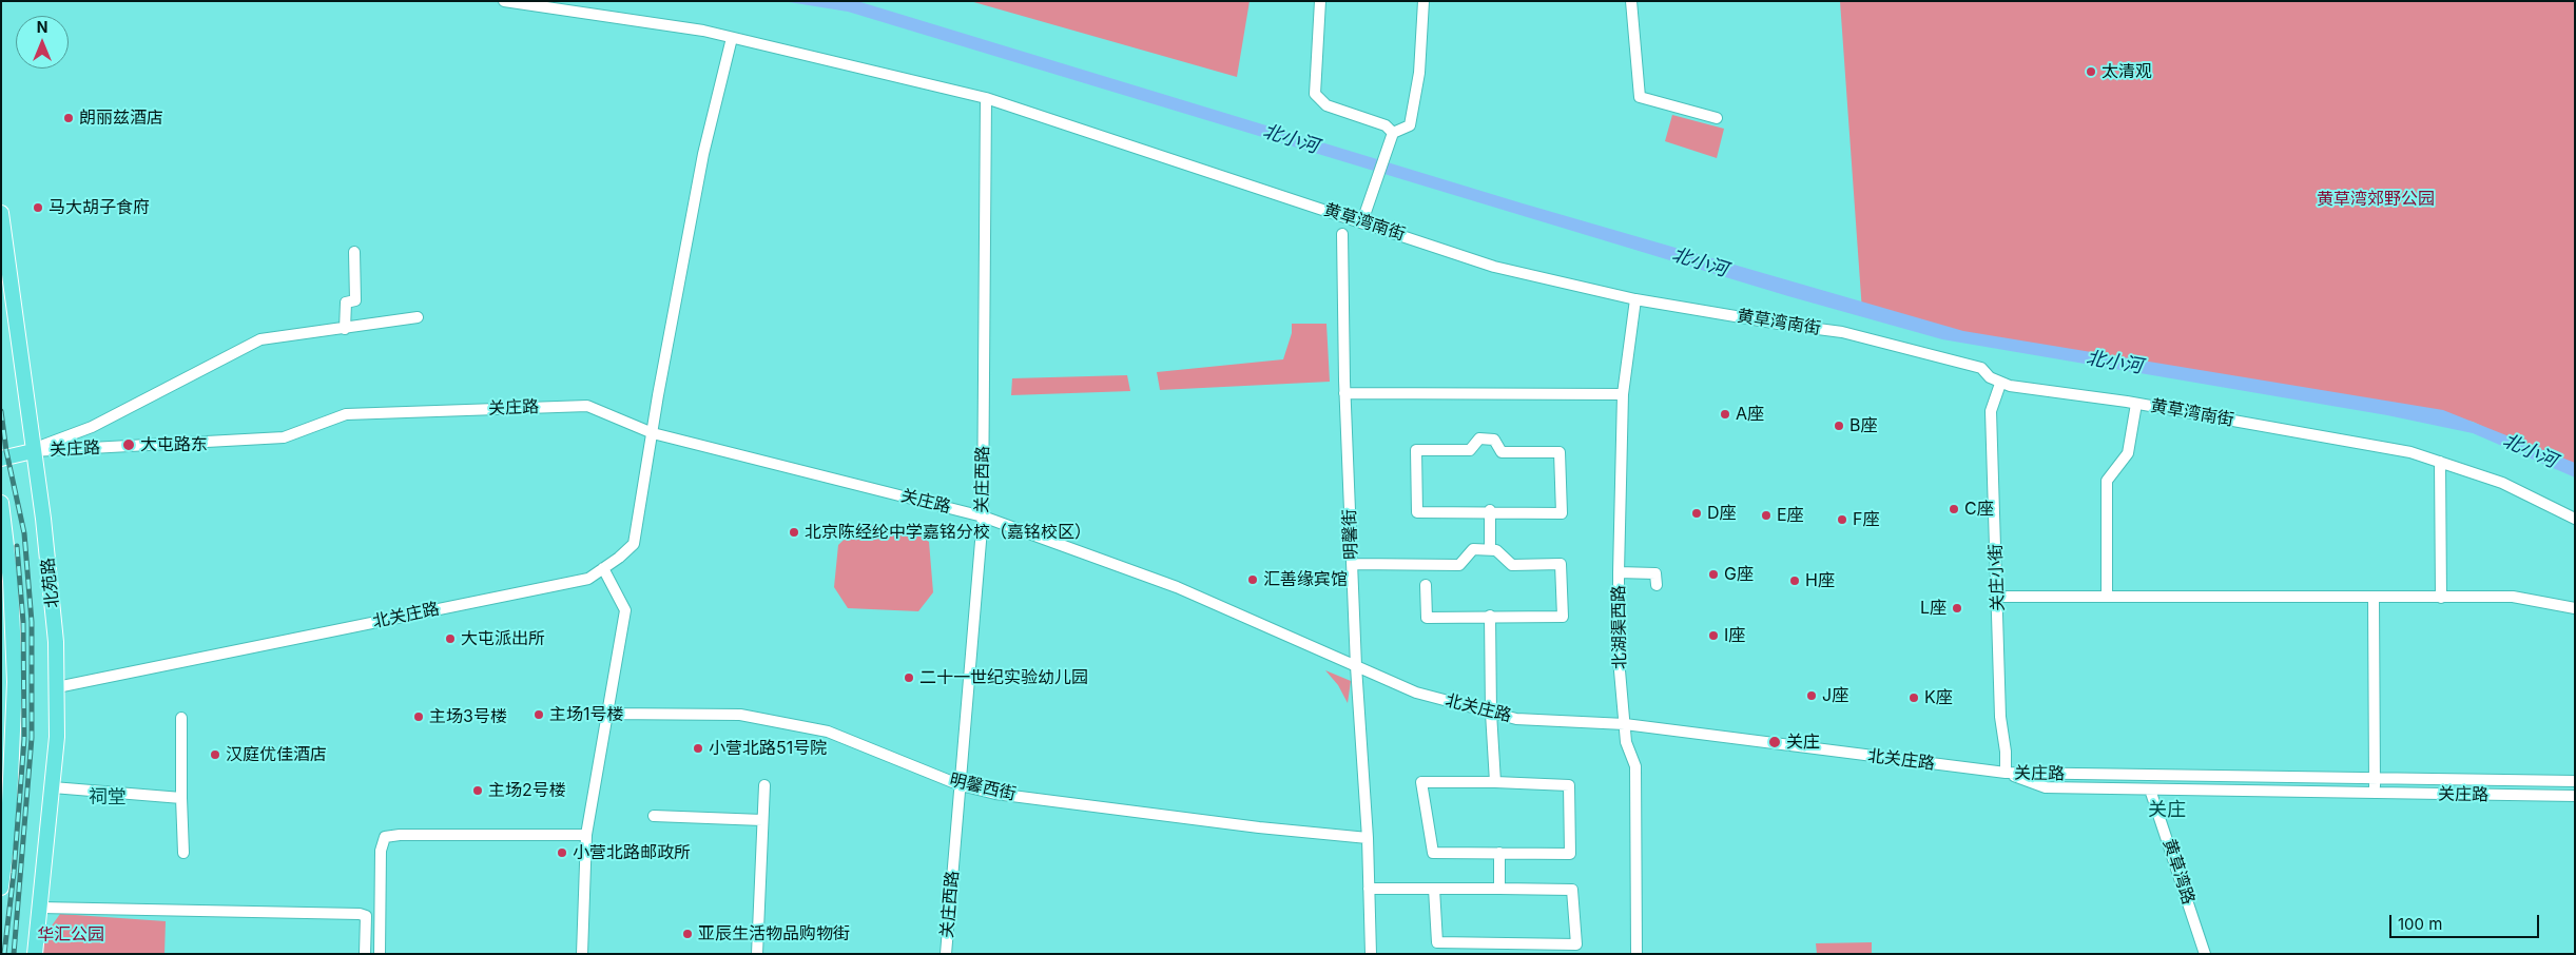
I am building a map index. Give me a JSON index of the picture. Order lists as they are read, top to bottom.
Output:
{
  "streets": {
    "main road": ["北苑路"],
    "street": [
      "黄草湾南街",
      "关庄路",
      "关庄西路",
      "明馨街",
      "关庄小街",
      "北关庄路",
      "北湖渠西路",
      "明馨西街",
      "黄草湾路"
    ]
  },
  "crossings": [
    ["黄草湾南街", "关庄西路"],
    ["黄草湾南街", "关庄小街"],
    ["黄草湾南街", "北关庄路"],
    ["黄草湾南街", "北湖渠西路"],
    ["关庄路", "关庄西路"],
    ["关庄路", "关庄小街"],
    ["关庄路", "北苑路"],
    ["关庄路", "北关庄路"],
    ["关庄路", "黄草湾路"],
    ["关庄西路", "北关庄路"],
    ["关庄西路", "明馨西街"],
    ["明馨街", "北关庄路"],
    ["明馨街", "明馨西街"],
    ["关庄小街", "北关庄路"],
    ["北苑路", "北关庄路"],
    ["北关庄路", "北湖渠西路"]
  ],
  "districts": ["祠堂", "关庄"],
  "water": ["北小河"],
  "parks": ["黄草湾郊野公园", "华汇公园"],
  "places": [
    "太清观",
    "朗丽兹酒店",
    "马大胡子食府",
    "A座",
    "B座",
    "大屯路东",
    "C座",
    "D座",
    "E座",
    "F座",
    "北京陈经纶中学嘉铭分校（嘉铭校区）",
    "G座",
    "汇善缘宾馆",
    "H座",
    "L座",
    "I座",
    "大屯派出所",
    "二十一世纪实验幼儿园",
    "J座",
    "K座",
    "主场1号楼",
    "主场3号楼",
    "关庄",
    "小营北路51号院",
    "汉庭优佳酒店",
    "主场2号楼",
    "小营北路邮政所",
    "亚辰生活物品购物街"
  ],
  "scale_bar": "100 m",
  "north": "top"
}
